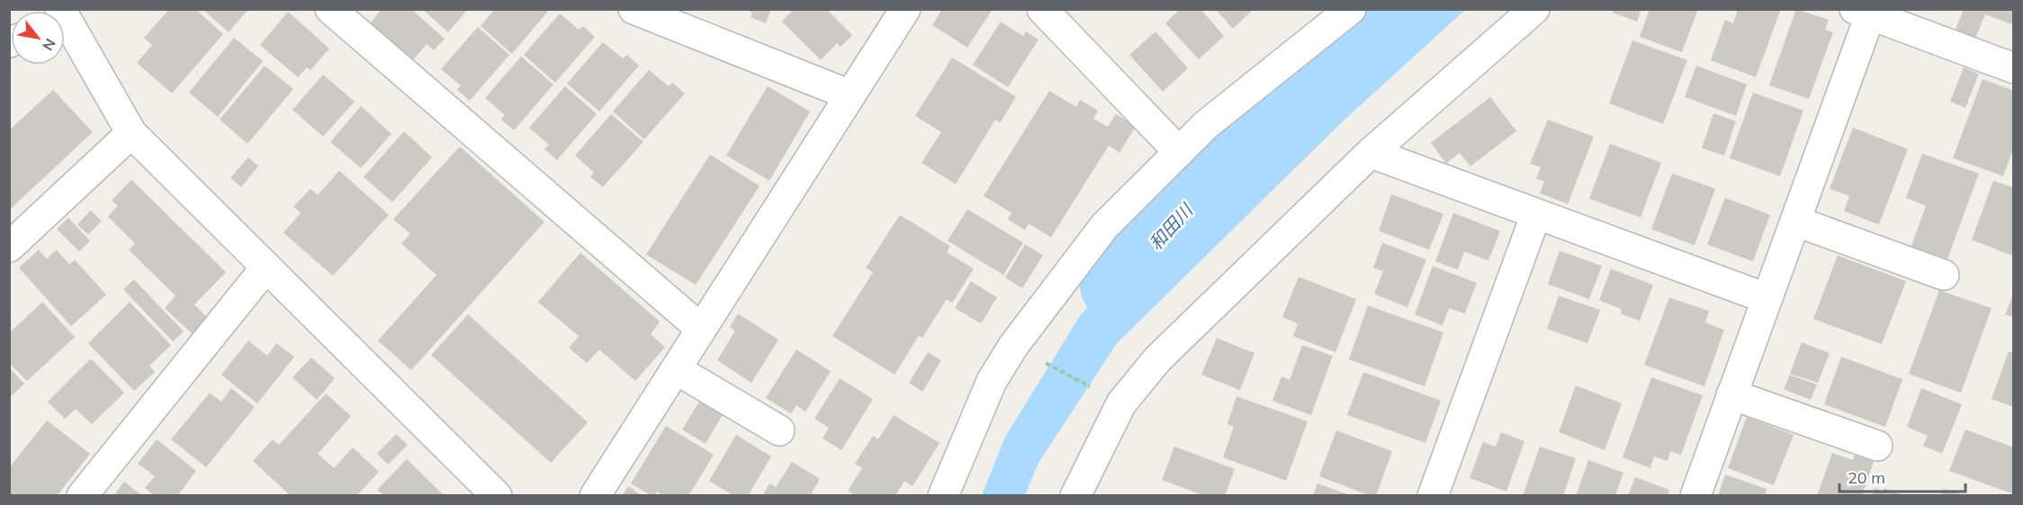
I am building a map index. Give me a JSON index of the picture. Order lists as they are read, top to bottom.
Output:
{
  "water": ["和田川"],
  "scale_bar": "20 m",
  "north": "bottom right"
}
